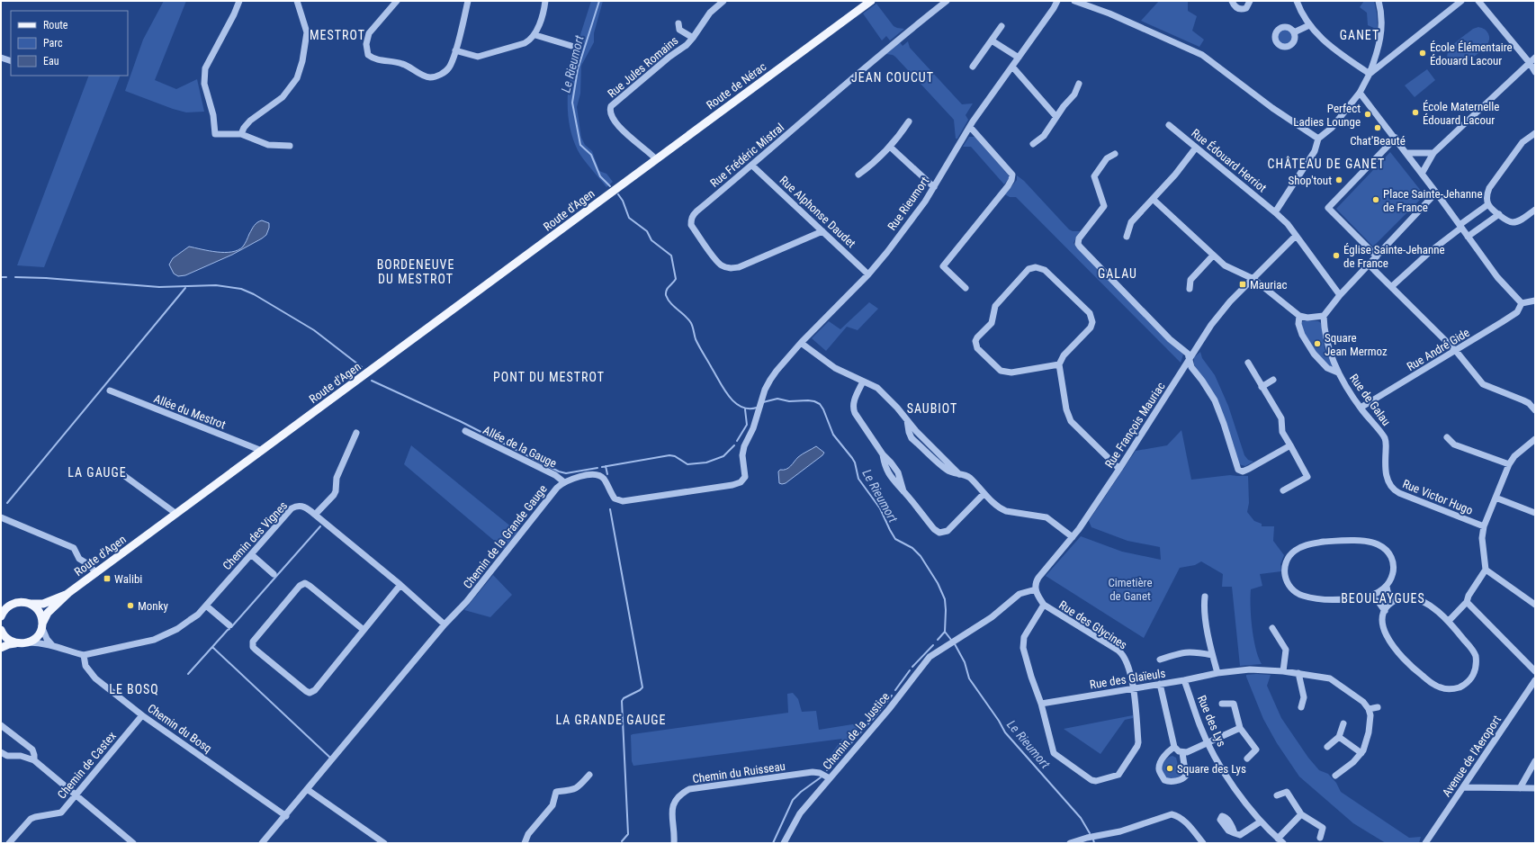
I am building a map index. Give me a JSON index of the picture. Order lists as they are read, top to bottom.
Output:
{
  "streets": {
    "main road": ["Route de Nérac", "Route d'Agen"],
    "street": [
      "Rue Jules Romains",
      "Rue Frédéric Mistral",
      "Rue Édouard Herriot",
      "Rue Rieumort",
      "Rue Alphonse Daudet",
      "Rue André Gide",
      "Rue de Galau",
      "Allée du Mestrot",
      "Rue François Mauriac",
      "Allée de la Gauge",
      "Rue Victor Hugo",
      "Chemin des Vignes",
      "Chemin de la Grande Gauge",
      "Rue des Glycines",
      "Rue des Glaïeuls",
      "Rue des Lys",
      "Chemin du Bosq",
      "Chemin de la Justice",
      "Avenue de l'Aeroport",
      "Chemin de Castex",
      "Chemin du Ruisseau"
    ]
  },
  "crossings": [
    ["Rue Jules Romains", "Route de Nérac"],
    ["Route de Nérac", "Route d'Agen"],
    ["Rue Frédéric Mistral", "Rue Alphonse Daudet"],
    ["Rue Édouard Herriot", "Rue François Mauriac"],
    ["Rue Rieumort", "Rue Alphonse Daudet"],
    ["Rue Rieumort", "Chemin de la Grande Gauge"],
    ["Route d'Agen", "Allée du Mestrot"],
    ["Rue André Gide", "Rue de Galau"],
    ["Rue de Galau", "Rue Victor Hugo"],
    ["Rue François Mauriac", "Rue des Glycines"],
    ["Rue François Mauriac", "Chemin de la Justice"],
    ["Allée de la Gauge", "Chemin de la Grande Gauge"],
    ["Chemin des Vignes", "Chemin de la Grande Gauge"],
    ["Chemin des Vignes", "Chemin du Bosq"],
    ["Chemin de la Grande Gauge", "Chemin du Bosq"],
    ["Rue des Glycines", "Rue des Glaïeuls"],
    ["Rue des Glycines", "Chemin de la Justice"],
    ["Rue des Glaïeuls", "Rue des Lys"],
    ["Chemin du Bosq", "Chemin de Castex"],
    ["Chemin de la Justice", "Chemin du Ruisseau"]
  ],
  "districts": [
    "MESTROT",
    "GANET",
    "JEAN COUCUT",
    "CHÂTEAU DE GANET",
    "BORDENEUVE DU MESTROT",
    "GALAU",
    "PONT DU MESTROT",
    "SAUBIOT",
    "LA GAUGE",
    "BEOULAYGUES",
    "LE BOSQ",
    "LA GRANDE GAUGE"
  ],
  "water": ["Le Rieumort"],
  "parks": ["Cimetière de Ganet"],
  "places": {
    "other": [
      "École Élémentaire Édouard Lacour",
      "École Maternelle Édouard Lacour",
      "Perfect Ladies Lounge",
      "Chat'Beauté",
      "Shop'tout",
      "Place Sainte-Jehanne de France",
      "Église Sainte-Jehanne de France",
      "Square Jean Mermoz",
      "Monky",
      "Square des Lys"
    ],
    "transit": ["Mauriac", "Walibi"]
  },
  "legend": ["Route", "Parc", "Eau"]
}
